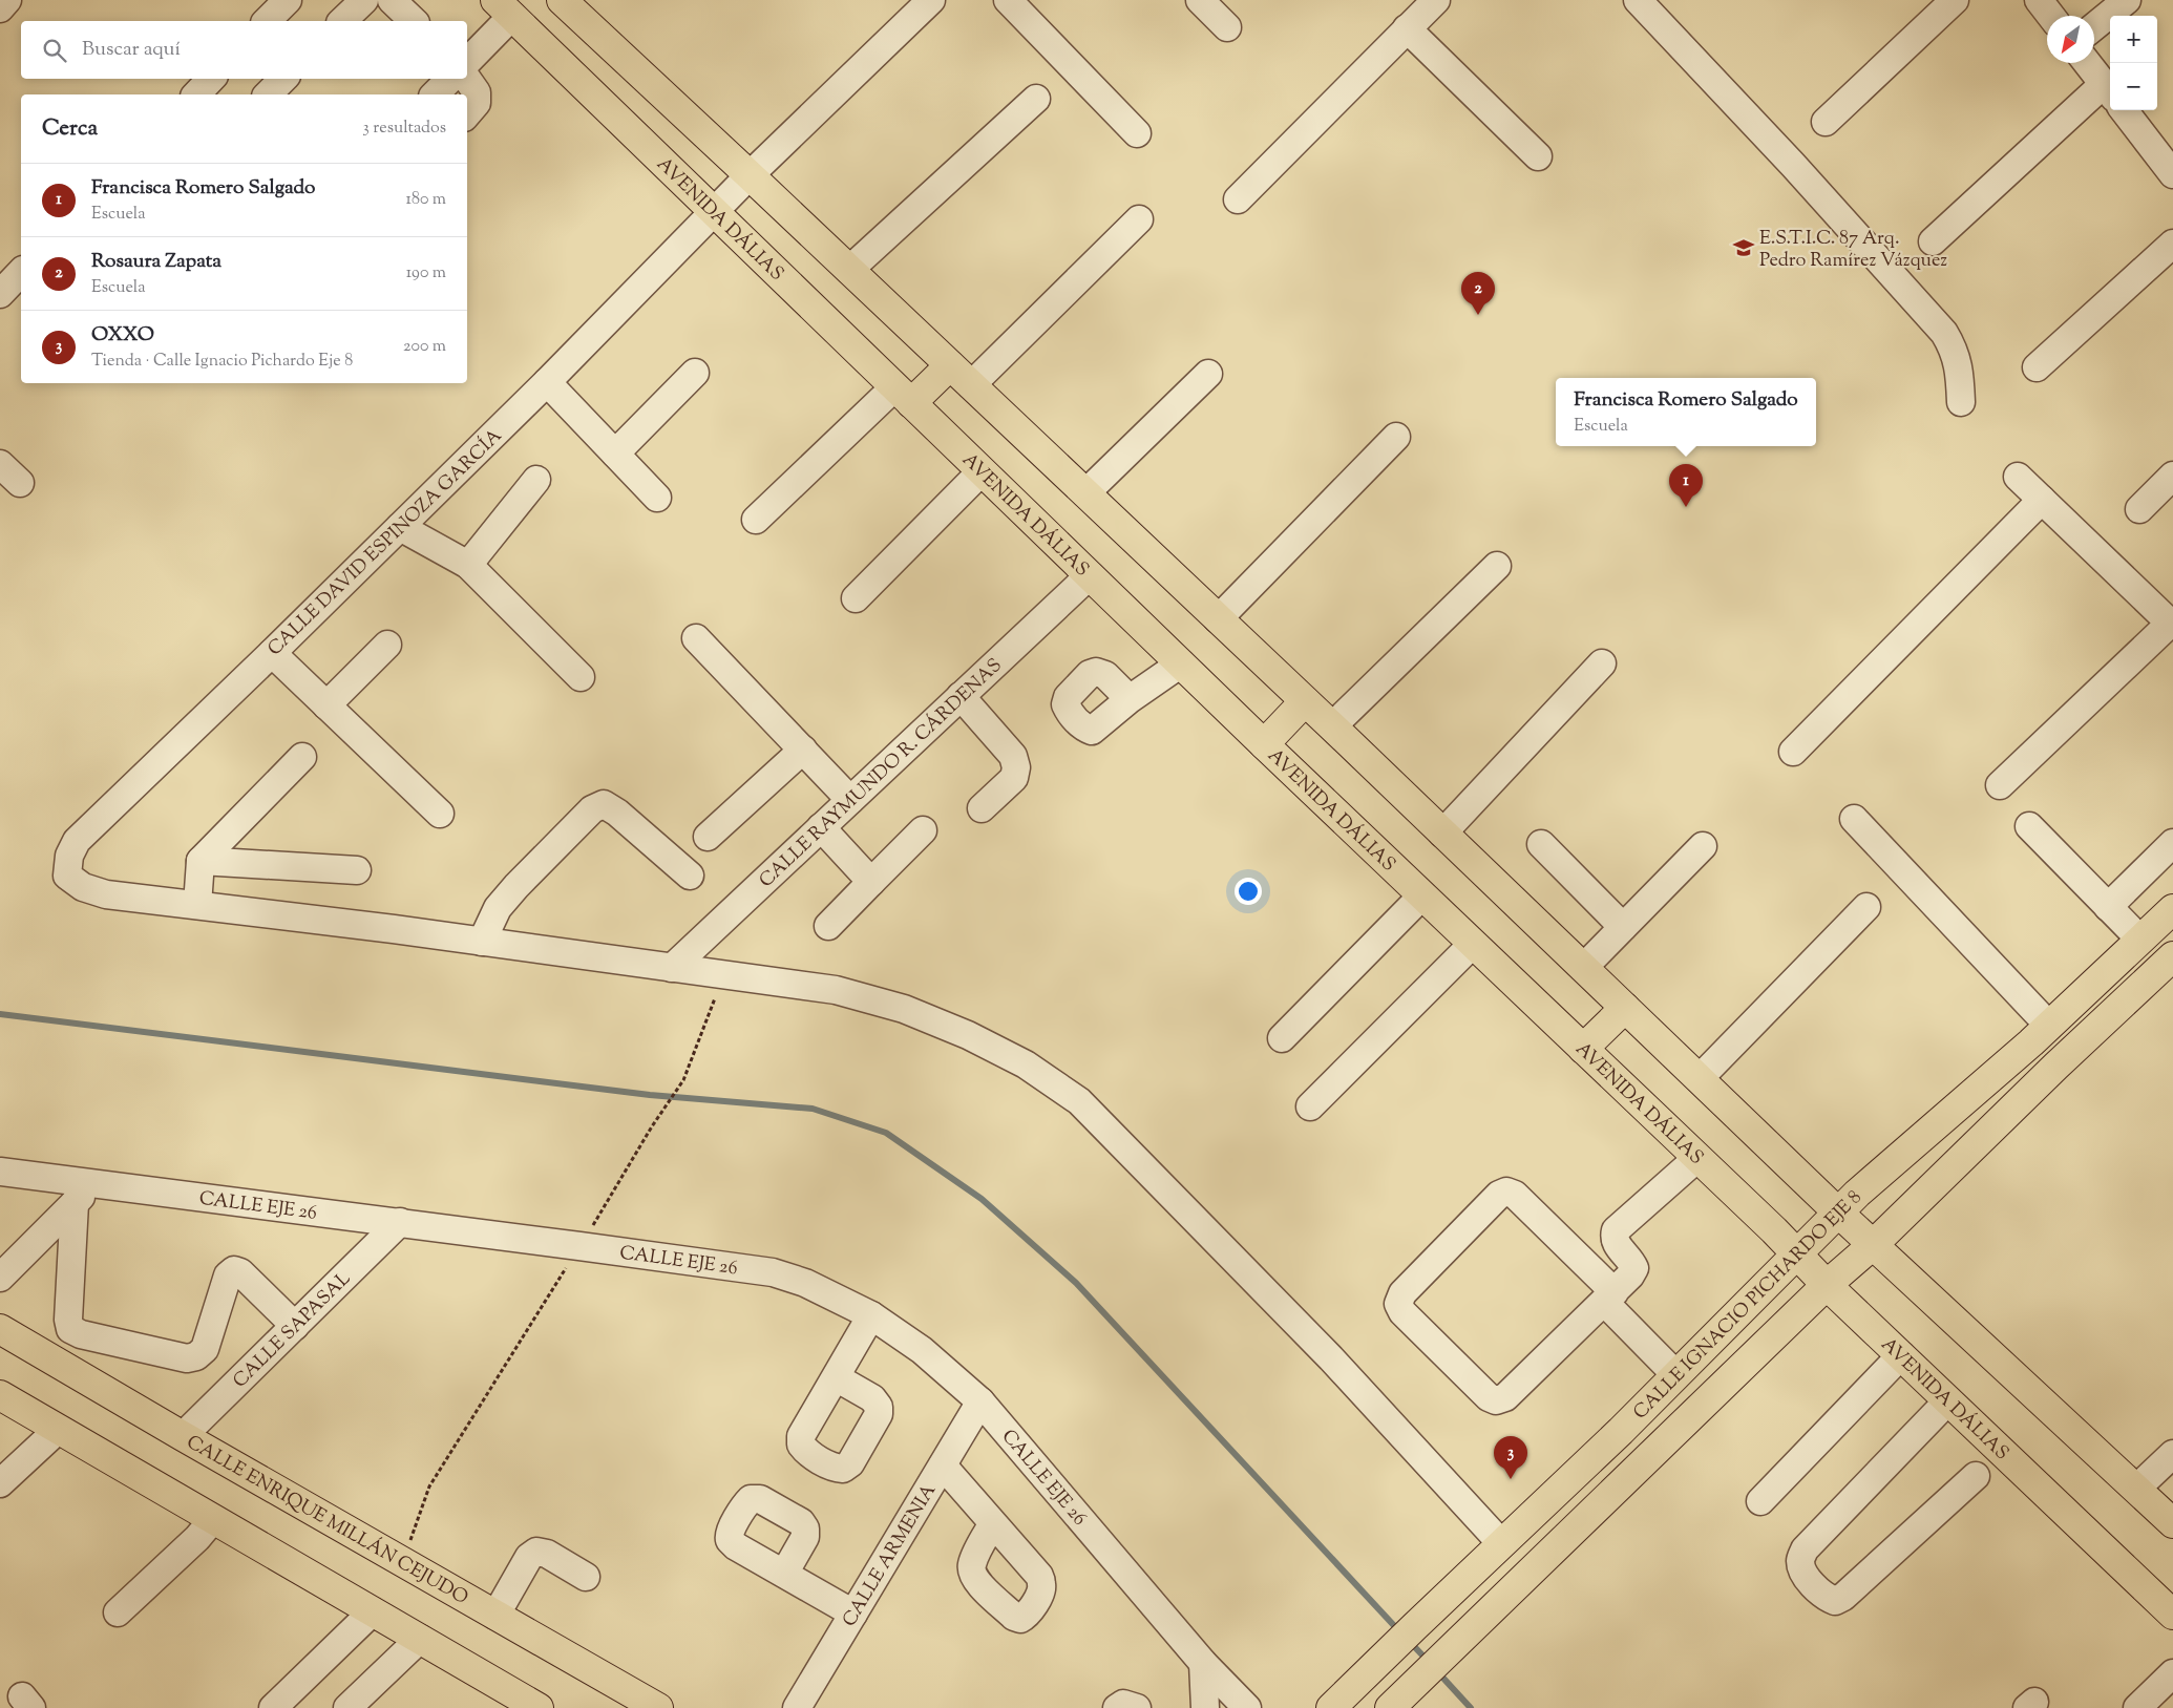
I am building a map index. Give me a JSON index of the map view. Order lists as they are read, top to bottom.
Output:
{
  "streets": {
    "main road": ["AVENIDA DÁLIAS", "CALLE IGNACIO PICHARDO EJE 8", "CALLE ENRIQUE MILLÁN CEJUDO"],
    "street": [
      "CALLE DAVID ESPINOZA GARCÍA",
      "CALLE RAYMUNDO R. CÁRDENAS",
      "CALLE EJE 26",
      "CALLE SAPASAL",
      "CALLE ARMENIA"
    ]
  },
  "crossings": [
    ["AVENIDA DÁLIAS", "CALLE DAVID ESPINOZA GARCÍA"],
    ["AVENIDA DÁLIAS", "CALLE RAYMUNDO R. CÁRDENAS"],
    ["AVENIDA DÁLIAS", "CALLE IGNACIO PICHARDO EJE 8"],
    ["CALLE EJE 26", "CALLE SAPASAL"],
    ["CALLE EJE 26", "CALLE ARMENIA"],
    ["CALLE SAPASAL", "CALLE ENRIQUE MILLÁN CEJUDO"]
  ],
  "places": {
    "school or university": ["E.S.T.I.C. 87 Arq. Pedro Ramírez Vázquez"]
  },
  "north": "bottom left",
  "page": {
    "map_buttons": ["+", "−"],
    "search": "Buscar aquí",
    "heading": ["Cerca", "3 resultados"],
    "list": [
      {
        "mark": "1",
        "name": "Francisca Romero Salgado",
        "note": "Escuela",
        "value": "180 m"
      },
      {
        "mark": "2",
        "name": "Rosaura Zapata",
        "note": "Escuela",
        "value": "190 m"
      },
      {
        "mark": "3",
        "name": "OXXO",
        "note": "Tienda · Calle Ignacio Pichardo Eje 8",
        "value": "200 m"
      }
    ],
    "pins": ["2", "1", "3"],
    "popup": ["Francisca Romero Salgado", "Escuela"]
  }
}
